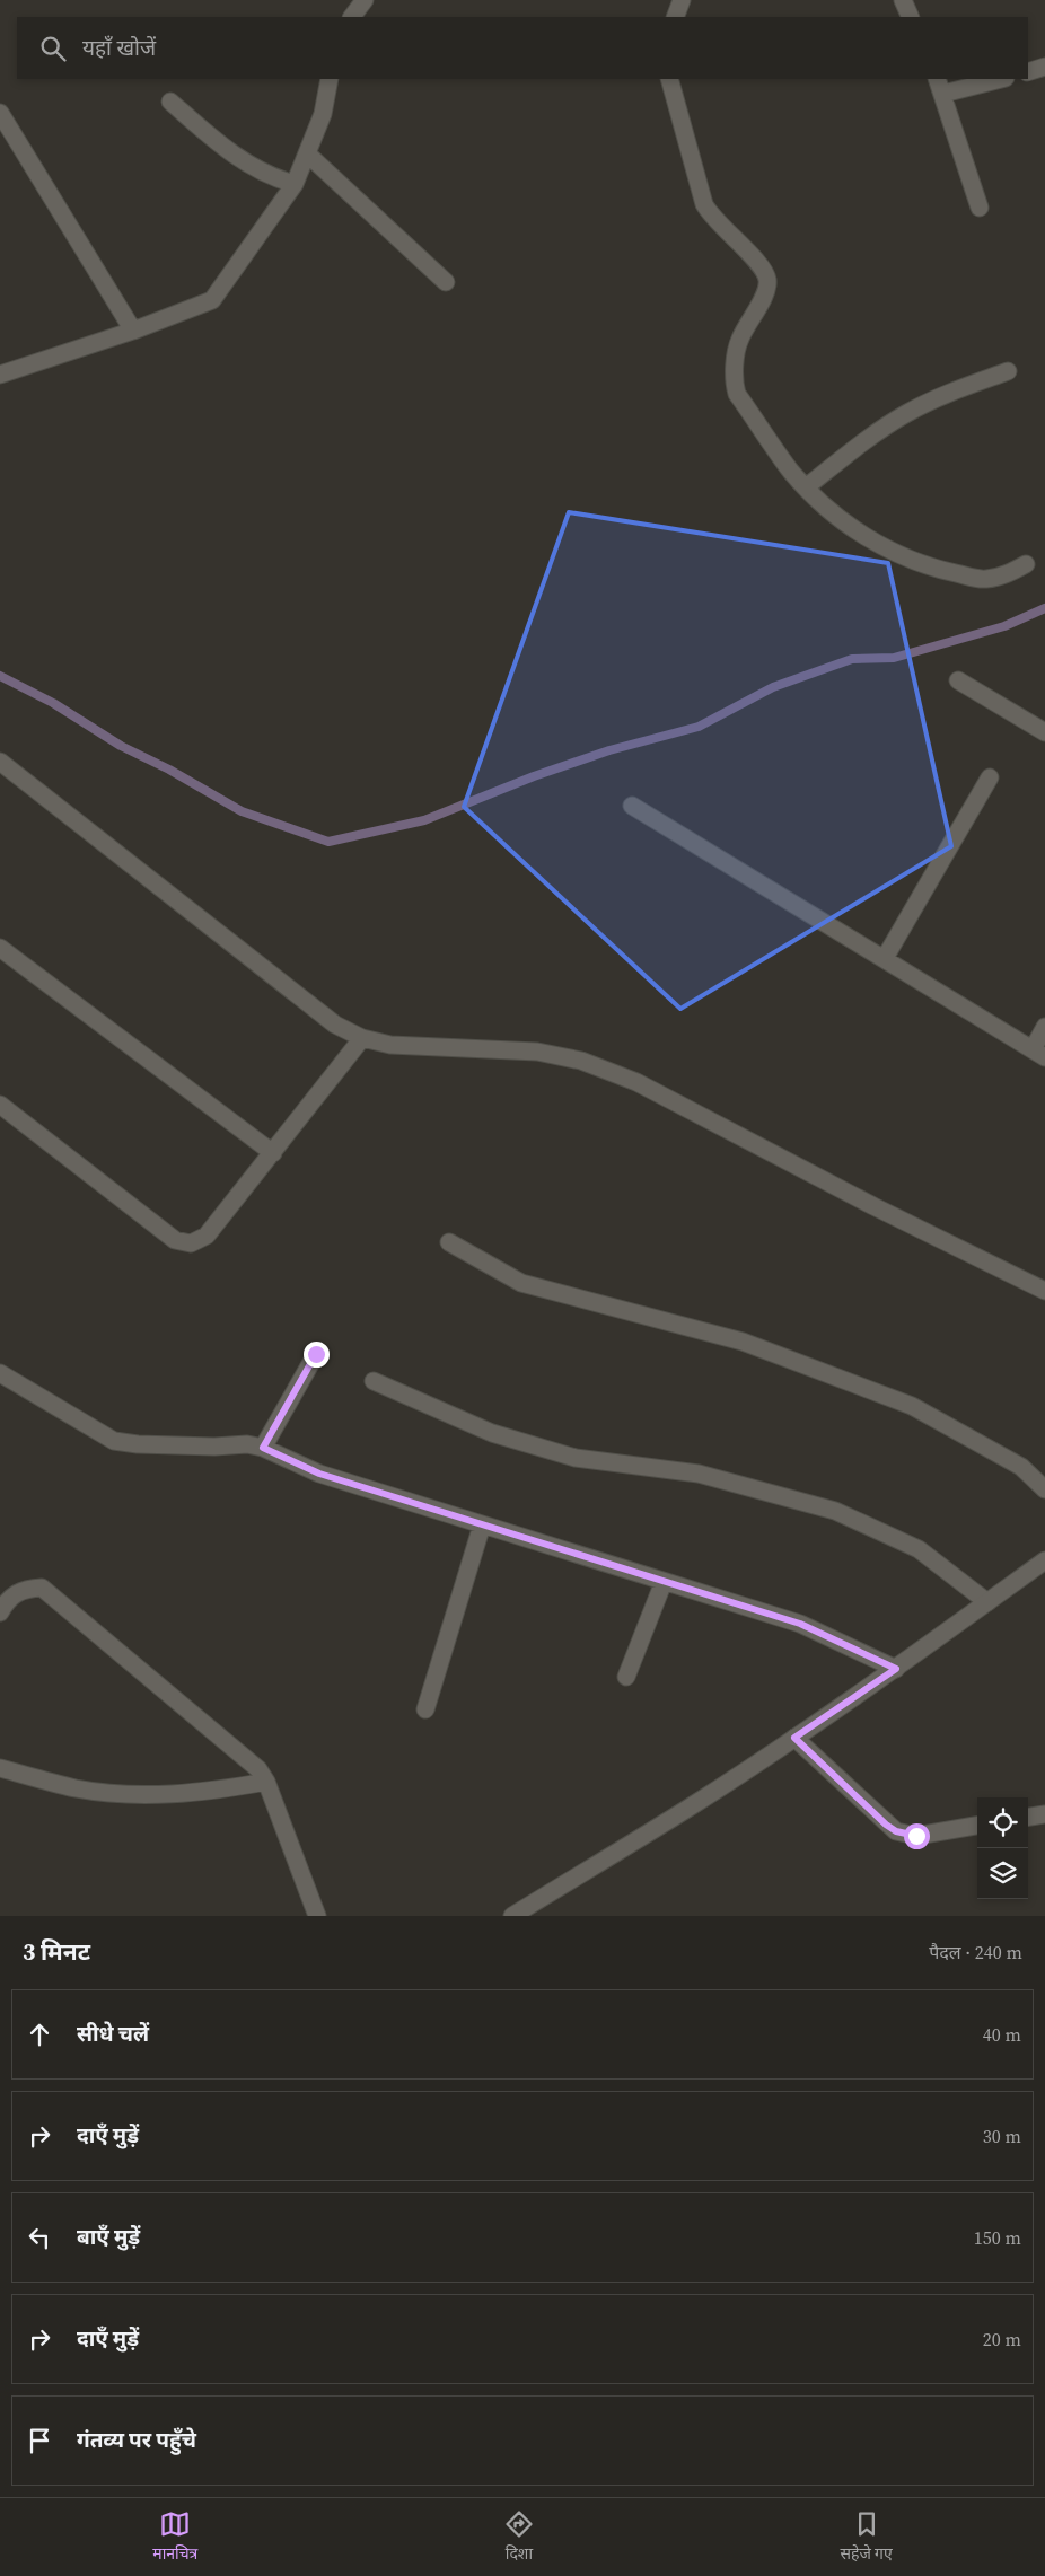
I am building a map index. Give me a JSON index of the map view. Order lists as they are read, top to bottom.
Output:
{
  "page": {
    "search": "यहाँ खोजें",
    "heading": ["3 मिनट", "पैदल · 240 m"],
    "list": [
      ["सीधे चलें", "40 m"],
      ["दाएँ मुड़ें", "30 m"],
      ["बाएँ मुड़ें", "150 m"],
      ["दाएँ मुड़ें", "20 m"],
      "गंतव्य पर पहुँचे"
    ],
    "nav": ["मानचित्र", "दिशा", "सहेजे गए"]
  }
}
